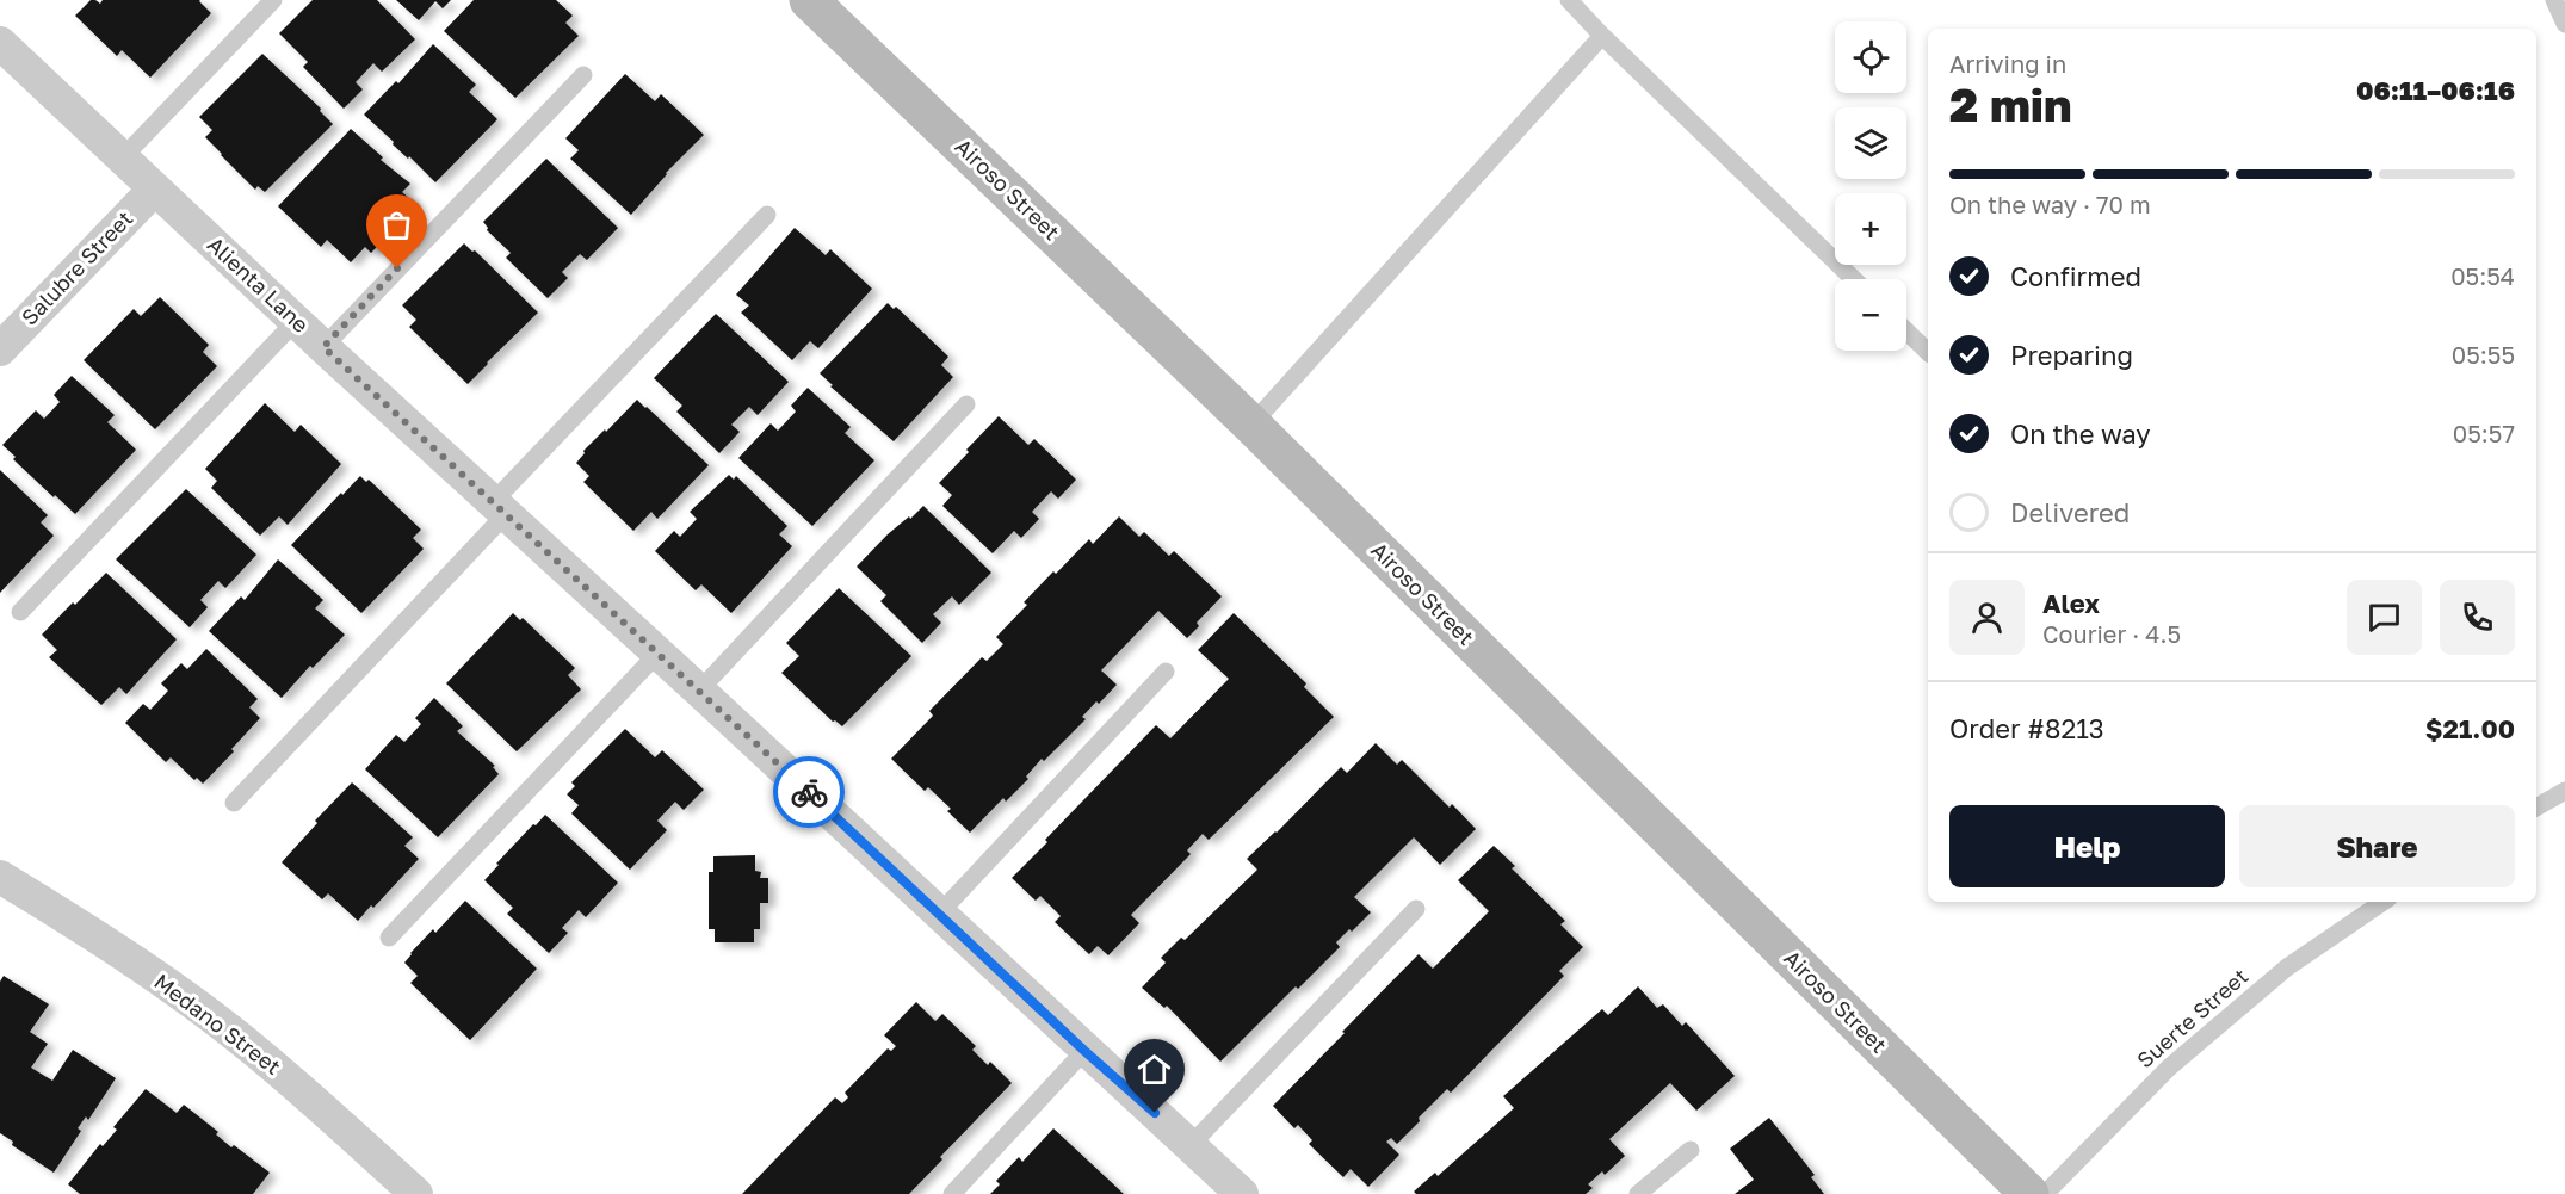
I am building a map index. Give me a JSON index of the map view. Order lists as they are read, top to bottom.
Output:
{
  "streets": {
    "street": [
      "Airoso Street",
      "Salubre Street",
      "Alienta Lane",
      "Medano Street"
    ],
    "lane": ["Suerte Street"]
  },
  "crossings": [
    ["Salubre Street", "Alienta Lane"]
  ],
  "page": {
    "map_buttons": ["+", "−"],
    "heading": ["2 min", "Arriving in", "06:11–06:16"],
    "panel": [
      "Alex",
      "Courier · 4.5",
      "Order #8213",
      "$21.00"
    ],
    "bar": "On the way · 70 m",
    "list": [
      ["Confirmed", "05:54"],
      ["Preparing", "05:55"],
      ["On the way", "05:57"],
      "Delivered"
    ],
    "buttons": ["Help", "Share"]
  }
}
